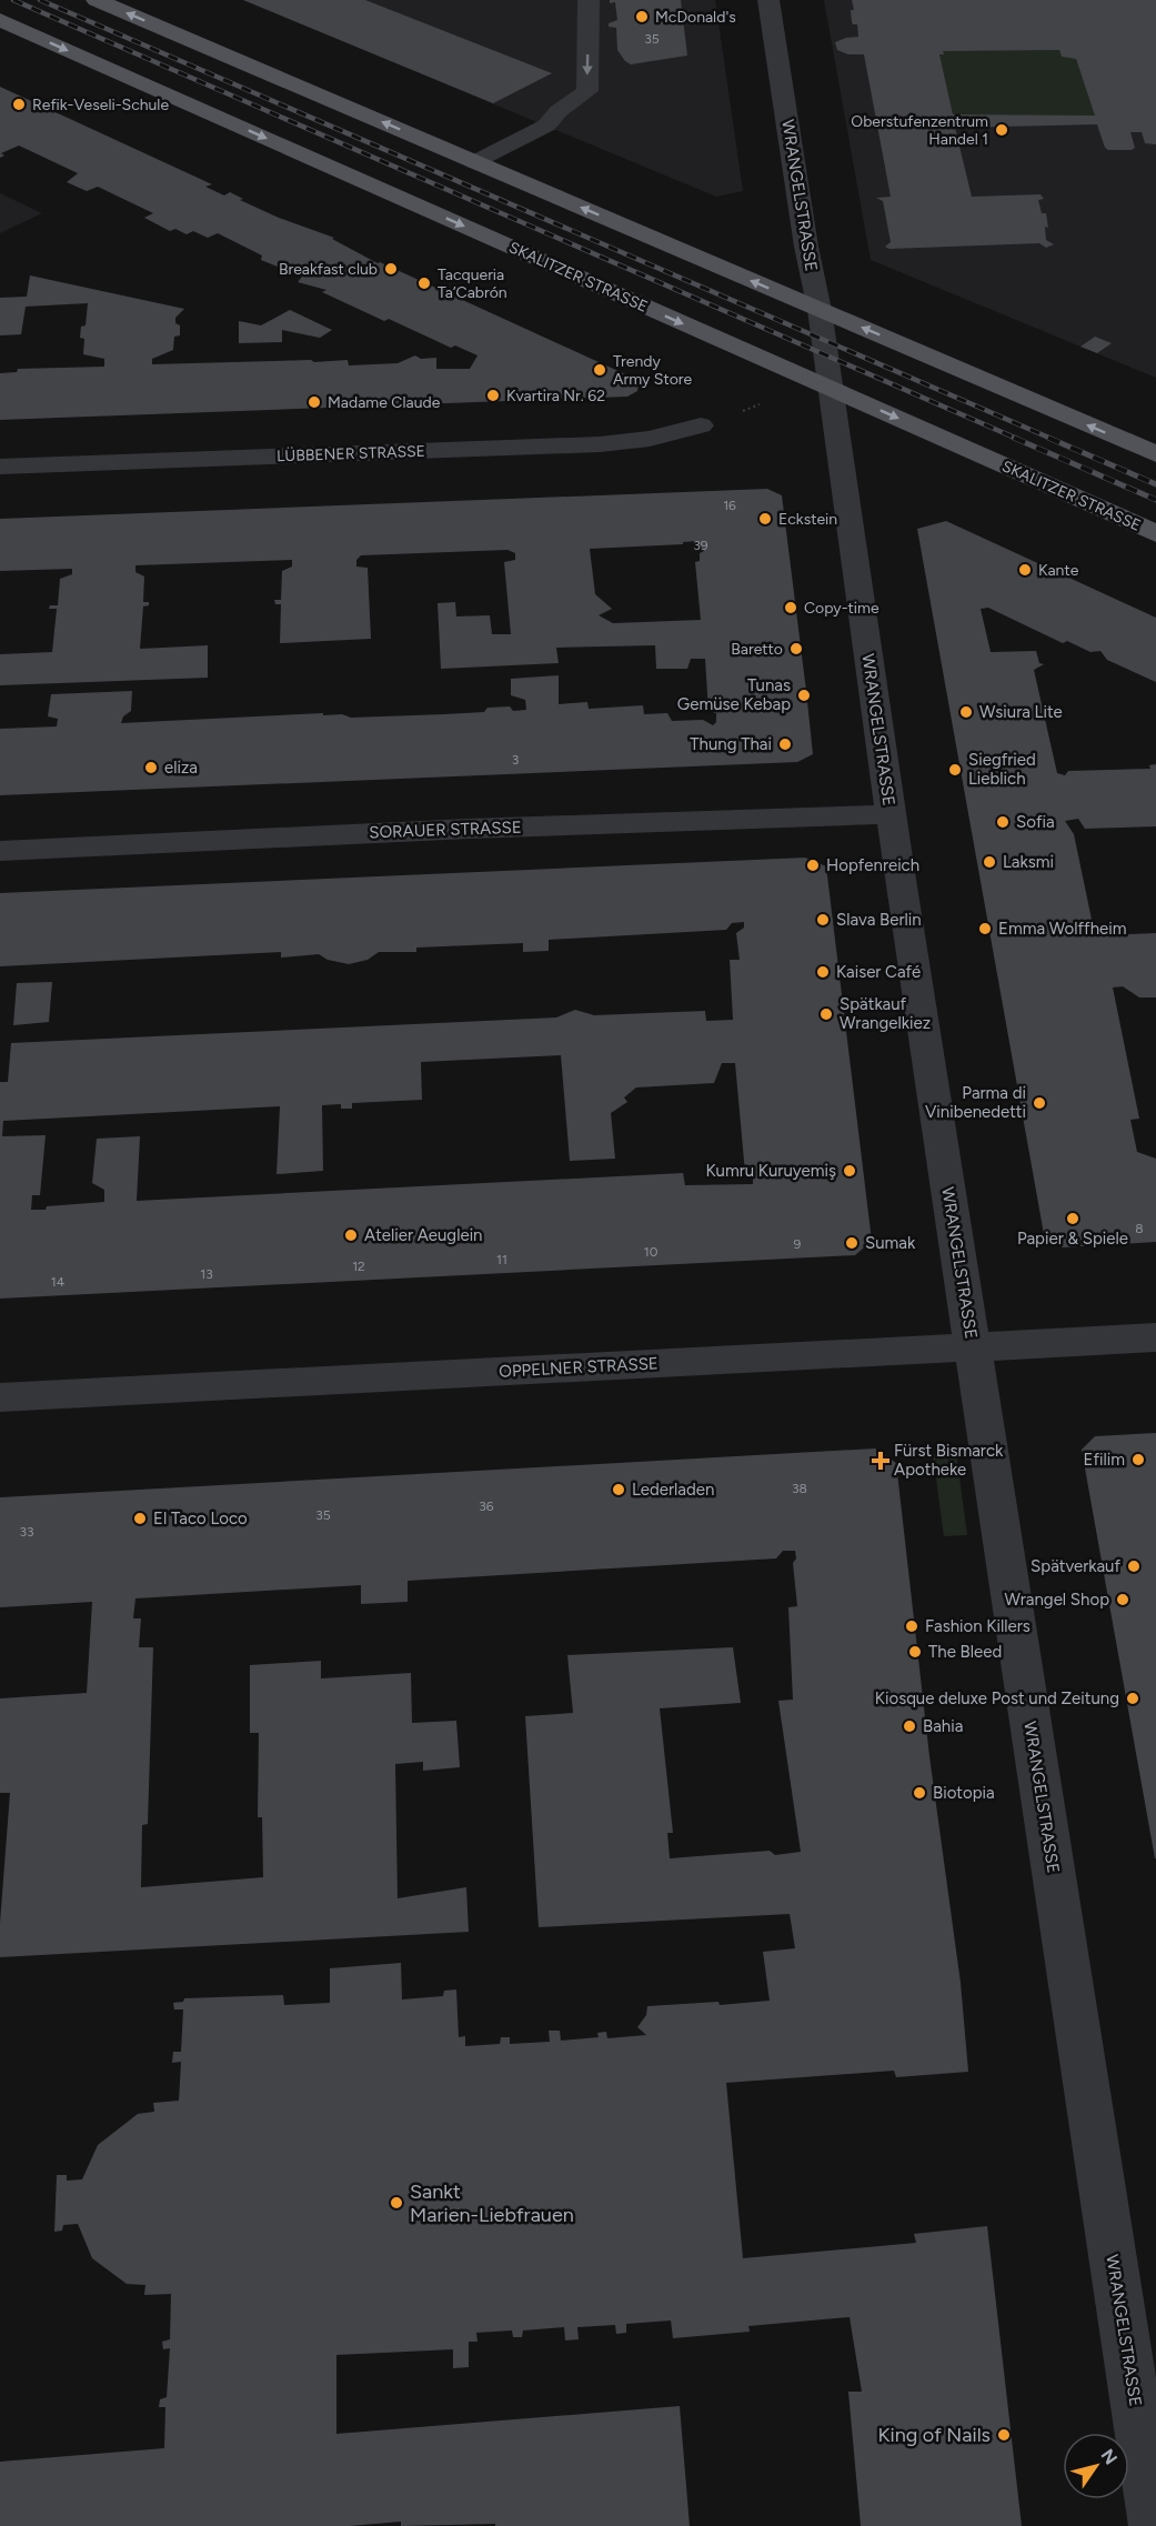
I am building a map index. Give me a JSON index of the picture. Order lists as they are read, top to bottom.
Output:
{
  "streets": {
    "main road": ["SKALITZER STRASSE"],
    "street": [
      "WRANGELSTRASSE",
      "LÜBBENER STRASSE",
      "SORAUER STRASSE",
      "OPPELNER STRASSE"
    ]
  },
  "crossings": [
    ["WRANGELSTRASSE", "SKALITZER STRASSE"],
    ["WRANGELSTRASSE", "SORAUER STRASSE"],
    ["WRANGELSTRASSE", "OPPELNER STRASSE"]
  ],
  "places": {
    "other": [
      "McDonald's",
      "Refik-Veseli-Schule",
      "Oberstufenzentrum Handel 1",
      "Breakfast club",
      "Tacqueria Ta’Cabrón",
      "Trendy Army Store",
      "Kvartira Nr. 62",
      "Madame Claude",
      "Eckstein",
      "Kante",
      "Copy-time",
      "Baretto",
      "Tunas Gemüse Kebap",
      "Wsiura Lite",
      "Thung Thai",
      "eliza",
      "Siegfried Lieblich",
      "Sofia",
      "Laksmi",
      "Hopfenreich",
      "Slava Berlin",
      "Emma Wolffheim",
      "Kaiser Café",
      "Spätkauf Wrangelkiez",
      "Parma di Vinibenedetti",
      "Kumru Kuruyemiş",
      "Papier & Spiele",
      "Atelier Aeuglein",
      "Sumak",
      "Efilim",
      "Lederladen",
      "El Taco Loco",
      "Spätverkauf",
      "Wrangel Shop",
      "Fashion Killers",
      "The Bleed",
      "Kiosque deluxe Post und Zeitung",
      "Bahia",
      "Biotopia",
      "Sankt Marien-Liebfrauen",
      "King of Nails"
    ],
    "health": ["Fürst Bismarck Apotheke"]
  },
  "house_numbers": [
    "35",
    "16",
    "39",
    "3",
    "8",
    "9",
    "10",
    "11",
    "12",
    "13",
    "14",
    "38",
    "36",
    "35",
    "33"
  ],
  "north": "top right"
}
